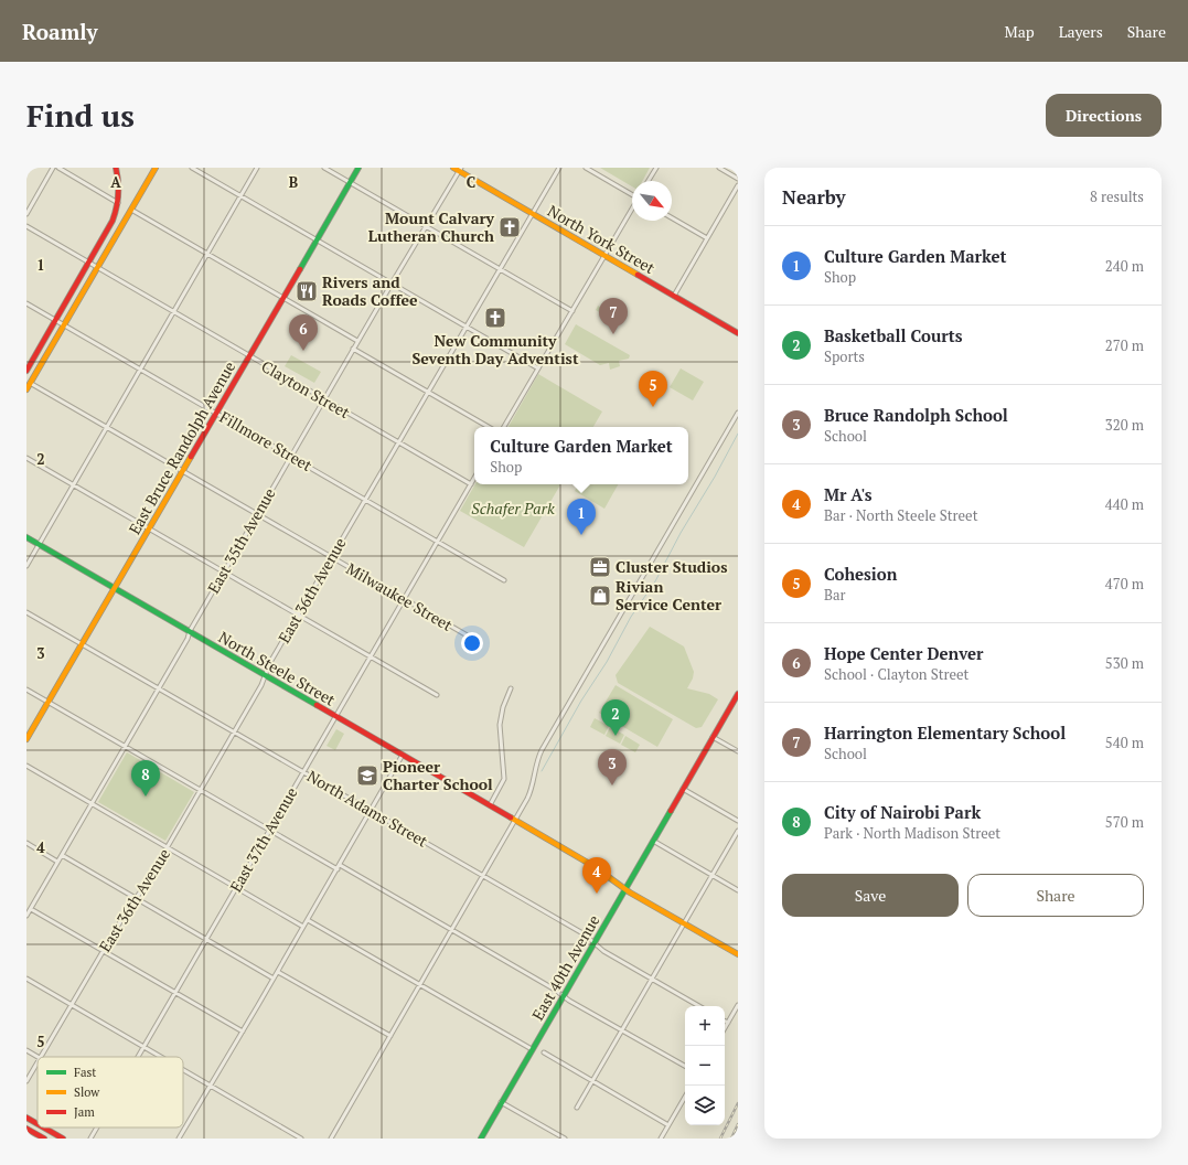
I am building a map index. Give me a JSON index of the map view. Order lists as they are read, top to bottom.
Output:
{
  "streets": {
    "street": [
      "North York Street",
      "Clayton Street",
      "Fillmore Street",
      "East Bruce Randolph Avenue",
      "East 35th Avenue",
      "East 36th Avenue",
      "Milwaukee Street",
      "North Steele Street",
      "North Adams Street",
      "East 37th Avenue",
      "East 40th Avenue"
    ]
  },
  "crossings": [
    ["North York Street", "East 35th Avenue"],
    ["North York Street", "East 36th Avenue"],
    ["Clayton Street", "East Bruce Randolph Avenue"],
    ["Clayton Street", "East 35th Avenue"],
    ["Clayton Street", "East 36th Avenue"],
    ["Clayton Street", "East 37th Avenue"],
    ["Fillmore Street", "East Bruce Randolph Avenue"],
    ["Fillmore Street", "East 35th Avenue"],
    ["Fillmore Street", "East 36th Avenue"],
    ["Fillmore Street", "East 37th Avenue"],
    ["East Bruce Randolph Avenue", "Milwaukee Street"],
    ["East Bruce Randolph Avenue", "North Steele Street"],
    ["East Bruce Randolph Avenue", "North Adams Street"],
    ["East 35th Avenue", "Milwaukee Street"],
    ["East 35th Avenue", "North Steele Street"],
    ["East 35th Avenue", "North Adams Street"],
    ["East 36th Avenue", "Milwaukee Street"],
    ["East 36th Avenue", "North Steele Street"],
    ["East 36th Avenue", "North Adams Street"],
    ["Milwaukee Street", "East 37th Avenue"],
    ["North Steele Street", "East 37th Avenue"],
    ["North Steele Street", "East 40th Avenue"],
    ["North Adams Street", "East 37th Avenue"],
    ["North Adams Street", "East 40th Avenue"]
  ],
  "parks": ["Schafer Park"],
  "places": {
    "church": ["Mount Calvary Lutheran Church", "New Community Seventh Day Adventist"],
    "restaurant": ["Rivers and Roads Coffee"],
    "office": ["Cluster Studios"],
    "shop": ["Rivian Service Center"],
    "school or university": ["Pioneer Charter School"]
  },
  "legend": ["Fast", "Slow", "Jam"],
  "north": "bottom right",
  "page": {
    "header": "Roamly",
    "nav": ["Map", "Layers", "Share"],
    "buttons": [
      "Directions",
      ["Save", "Share"]
    ],
    "title": "Find us",
    "heading": ["Nearby", "8 results"],
    "list": [
      {
        "mark": "1",
        "name": "Culture Garden Market",
        "note": "Shop",
        "value": "240 m"
      },
      {
        "mark": "2",
        "name": "Basketball Courts",
        "note": "Sports",
        "value": "270 m"
      },
      {
        "mark": "3",
        "name": "Bruce Randolph School",
        "note": "School",
        "value": "320 m"
      },
      {
        "mark": "4",
        "name": "Mr A's",
        "note": "Bar · North Steele Street",
        "value": "440 m"
      },
      {
        "mark": "5",
        "name": "Cohesion",
        "note": "Bar",
        "value": "470 m"
      },
      {
        "mark": "6",
        "name": "Hope Center Denver",
        "note": "School · Clayton Street",
        "value": "530 m"
      },
      {
        "mark": "7",
        "name": "Harrington Elementary School",
        "note": "School",
        "value": "540 m"
      },
      {
        "mark": "8",
        "name": "City of Nairobi Park",
        "note": "Park · North Madison Street",
        "value": "570 m"
      }
    ],
    "pins": [
      "7",
      "6",
      "5",
      "1",
      "2",
      "3",
      "8",
      "4"
    ],
    "popup": ["Culture Garden Market", "Shop"],
    "map_buttons": ["+", "−"]
  },
  "grid": {
    "columns": ["A", "B", "C"],
    "rows": [
      "1",
      "2",
      "3",
      "4",
      "5"
    ]
  }
}
